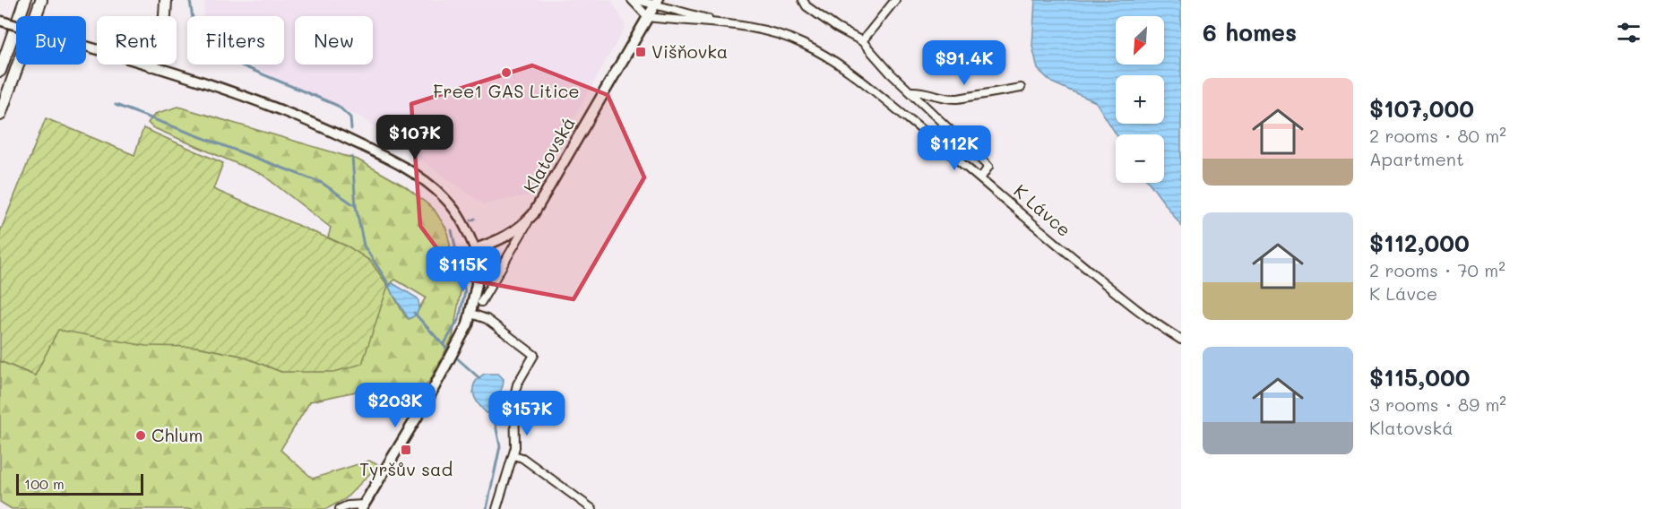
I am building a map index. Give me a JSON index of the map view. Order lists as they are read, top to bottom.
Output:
{
  "streets": {
    "main road": ["Klatovská"],
    "street": ["K Lávce"]
  },
  "crossings": [
    ["Klatovská", "K Lávce"]
  ],
  "places": {
    "transit": ["Višňovka", "Tyršův sad"],
    "other": ["Free1 GAS Litice", "Chlum"]
  },
  "scale_bar": "100 m",
  "north": "bottom left",
  "page": {
    "heading": "6 homes",
    "map_buttons": ["+", "−"],
    "chip": [
      "Buy",
      "Rent",
      "Filters",
      "New"
    ],
    "price": [
      "$91.4K",
      "$107K",
      "$112K",
      "$115K",
      "$203K",
      "$157K"
    ],
    "list": [
      {
        "name": "$107,000",
        "note": "2 rooms · 80 m² · Apartment"
      },
      {
        "name": "$112,000",
        "note": "2 rooms · 70 m² · K Lávce"
      },
      {
        "name": "$115,000",
        "note": "3 rooms · 89 m² · Klatovská"
      }
    ],
    "scale": "100 m"
  }
}
